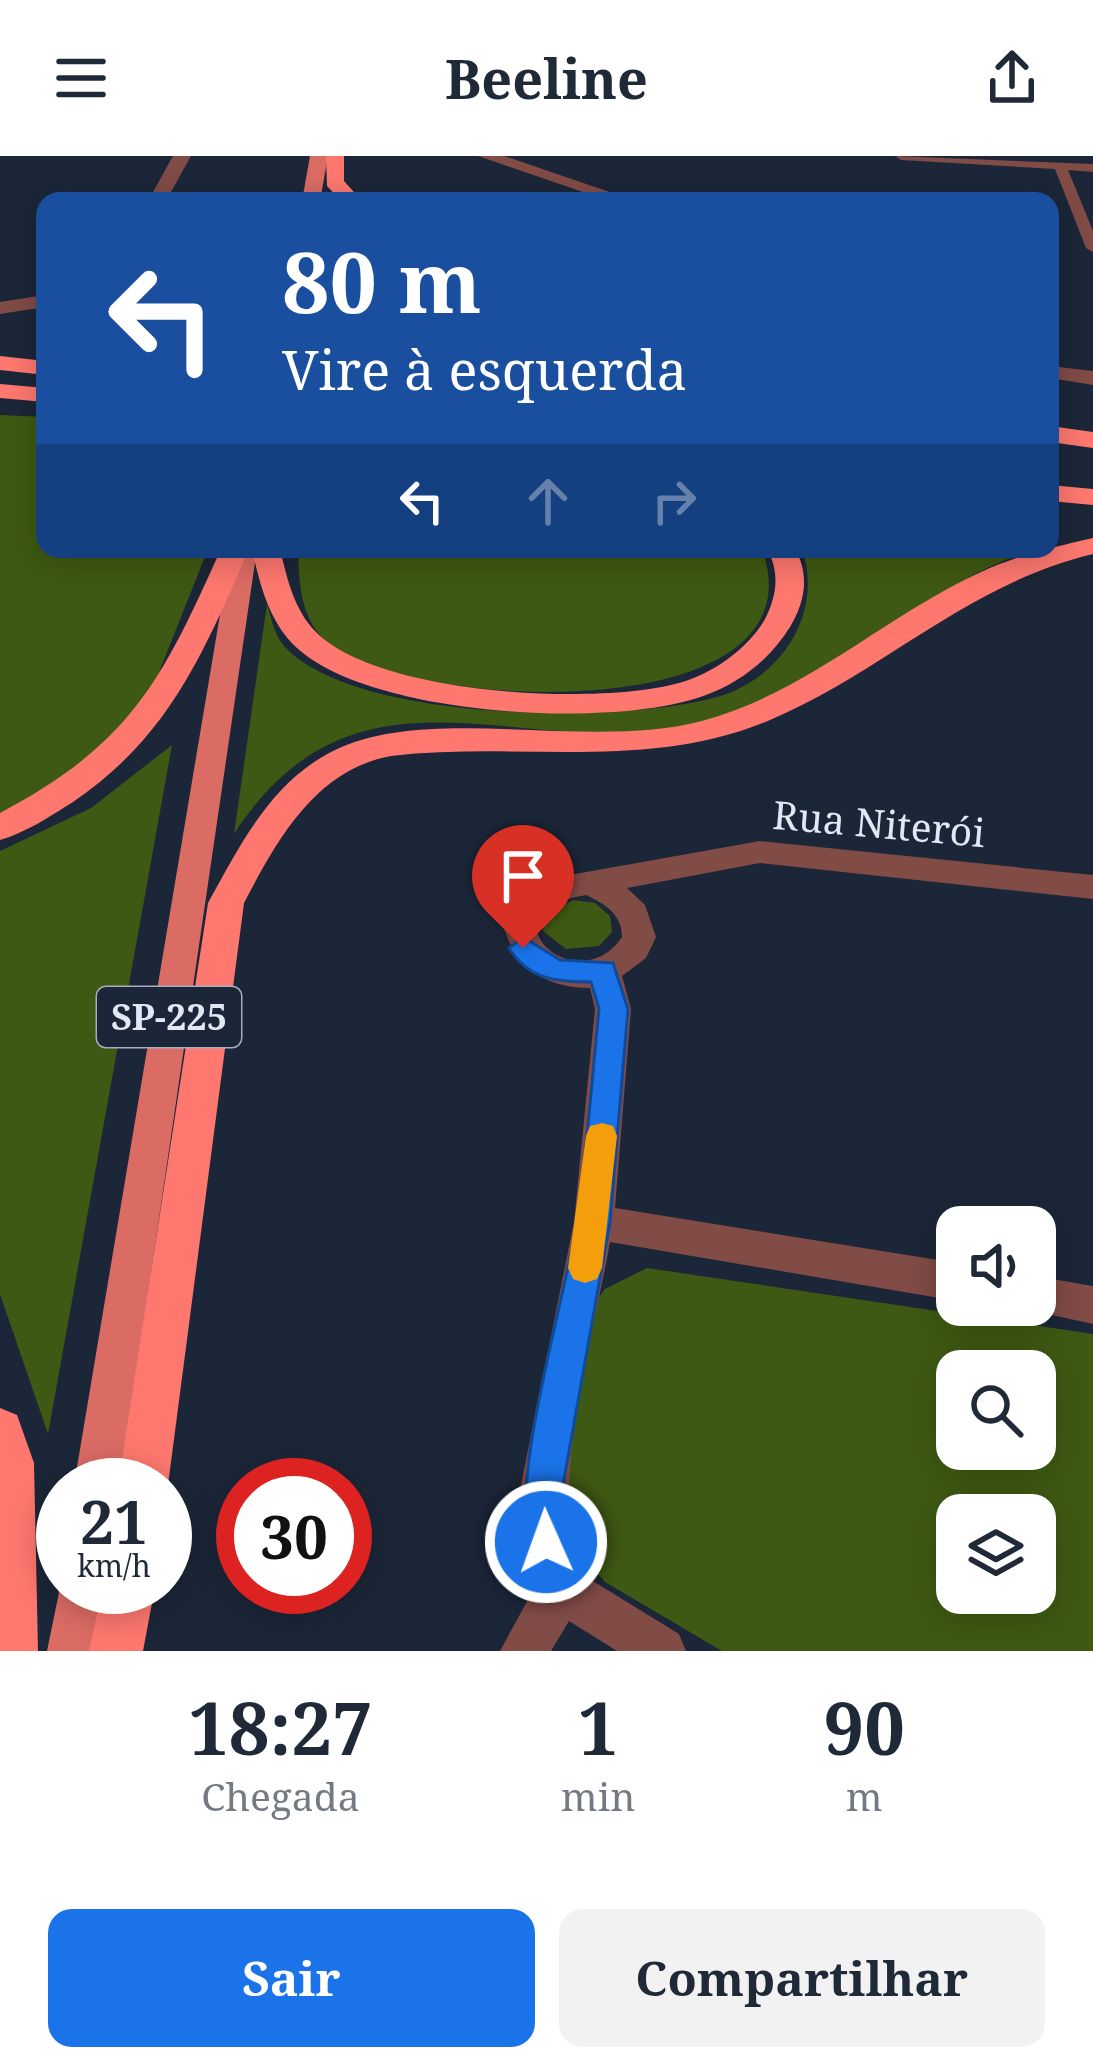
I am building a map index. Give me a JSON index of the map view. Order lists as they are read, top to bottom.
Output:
{
  "streets": {
    "main road": ["SP-225"],
    "street": ["Rua Niterói"]
  },
  "page": {
    "header": "Beeline",
    "turn": ["80 m", "Vire à esquerda"],
    "speed": "21 km/h",
    "limit": "30",
    "eta": [
      "18:27",
      "Chegada",
      "1",
      "min",
      "90",
      "m"
    ],
    "buttons": ["Sair", "Compartilhar"]
  }
}
